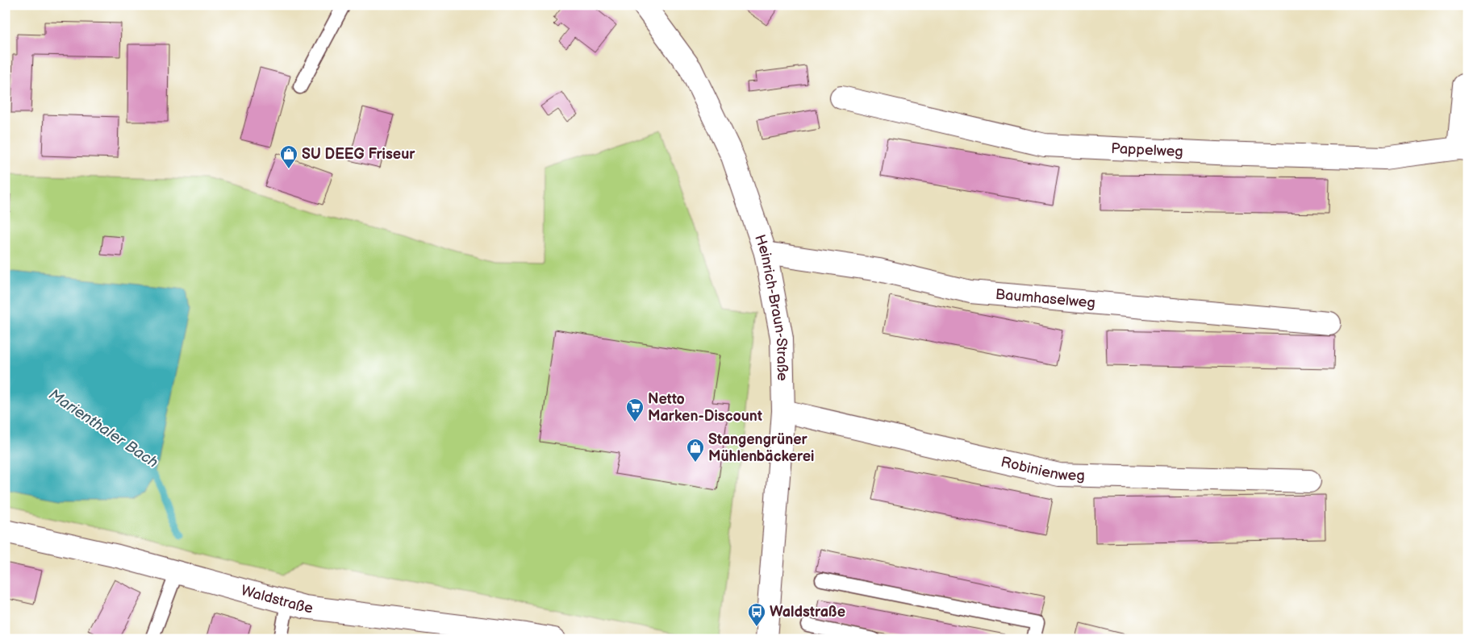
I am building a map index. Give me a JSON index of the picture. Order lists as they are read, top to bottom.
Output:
{
  "streets": {
    "street": [
      "Pappelweg",
      "Baumhaselweg",
      "Heinrich-Braun-Straße",
      "Robinienweg",
      "Waldstraße"
    ]
  },
  "crossings": [
    ["Baumhaselweg", "Heinrich-Braun-Straße"],
    ["Heinrich-Braun-Straße", "Robinienweg"]
  ],
  "water": ["Marienthaler Bach"],
  "places": {
    "shop": ["SU DEEG Friseur", "Stangengrüner Mühlenbäckerei"],
    "supermarket": ["Netto Marken-Discount"],
    "bus stop": ["Waldstraße"]
  }
}
